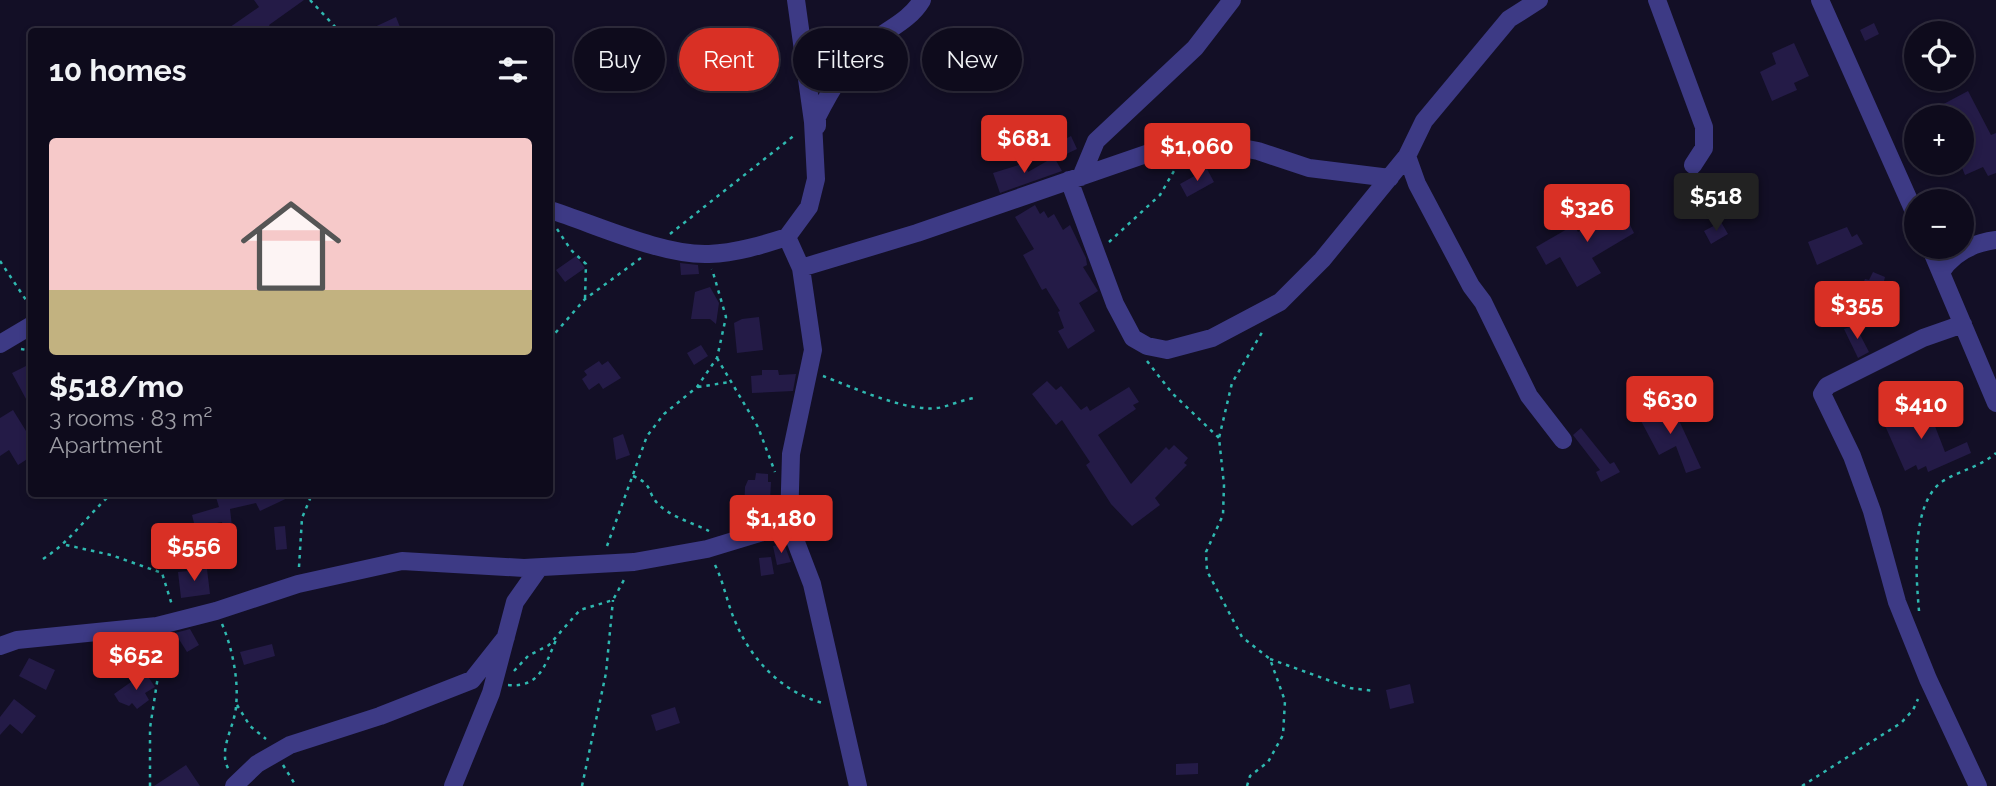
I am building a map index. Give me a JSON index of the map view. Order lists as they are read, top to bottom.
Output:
{
  "page": {
    "map_buttons": ["+", "−"],
    "chip": [
      "Buy",
      "Rent",
      "Filters",
      "New"
    ],
    "heading": "10 homes",
    "list": [
      {
        "name": "$518/mo",
        "note": "3 rooms · 83 m² · Apartment"
      }
    ],
    "price": [
      "$681",
      "$1,060",
      "$518",
      "$326",
      "$355",
      "$630",
      "$410",
      "$1,180",
      "$556",
      "$652"
    ]
  }
}
